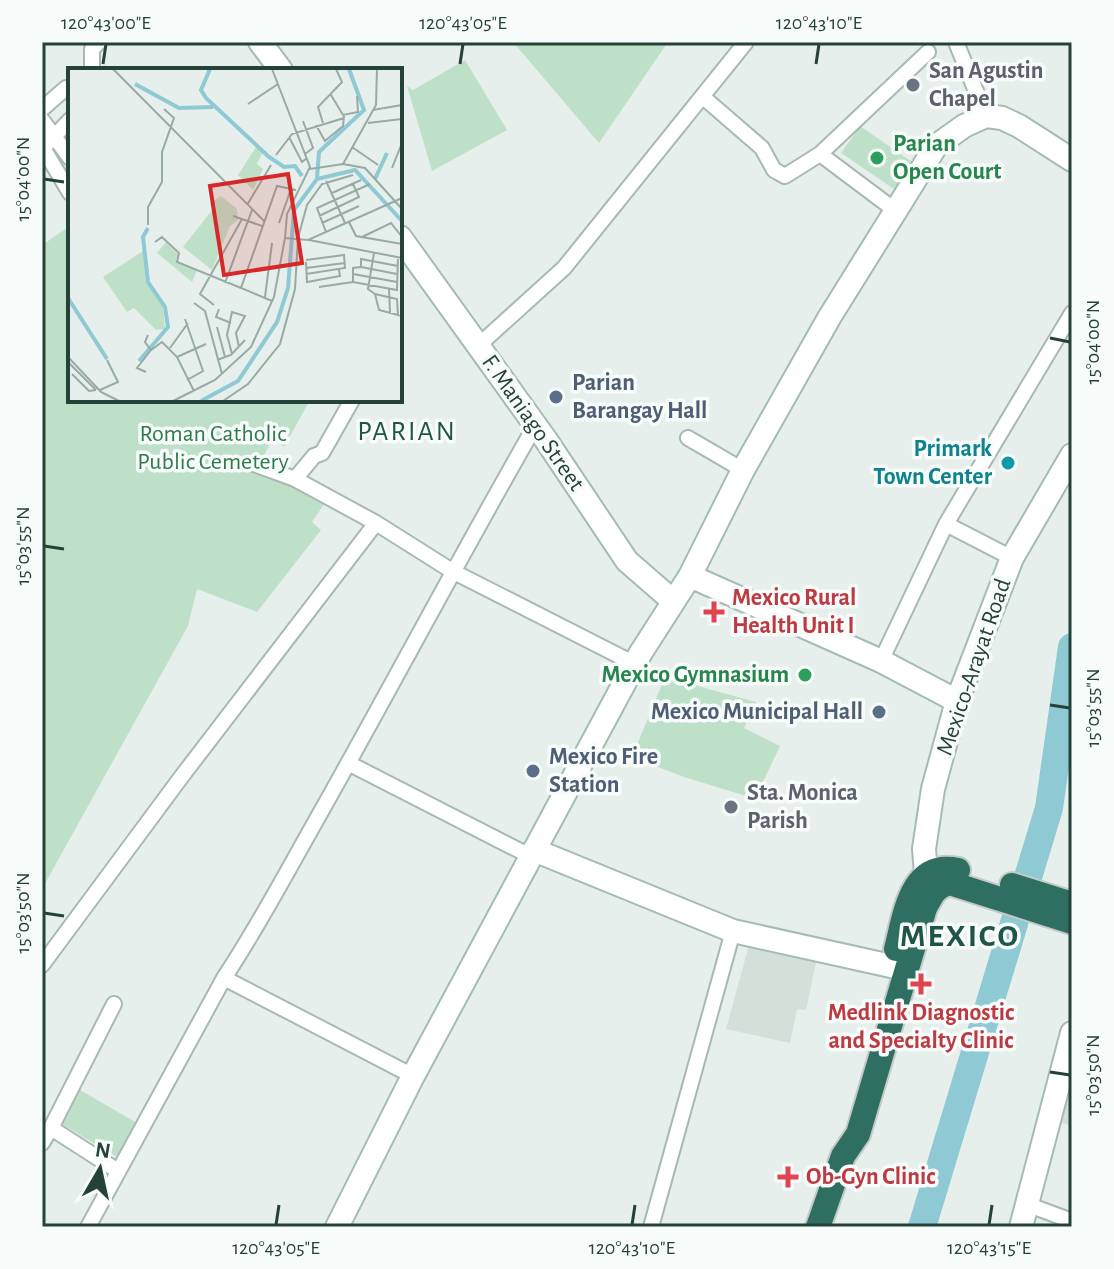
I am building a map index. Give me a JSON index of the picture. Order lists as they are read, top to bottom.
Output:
{
  "streets": {
    "main road": ["F. Maniago Street", "Mexico-Arayat Road"]
  },
  "districts": ["PARIAN", "MEXICO"],
  "parks": ["Roman Catholic Public Cemetery"],
  "places": {
    "other": [
      "San Agustin Chapel",
      "Parian Open Court",
      "Parian Barangay Hall",
      "Primark Town Center",
      "Mexico Gymnasium",
      "Mexico Municipal Hall",
      "Mexico Fire Station",
      "Sta. Monica Parish"
    ],
    "health": ["Mexico Rural Health Unit I", "Medlink Diagnostic and Specialty Clinic", "Ob-Gyn Clinic"]
  },
  "north": "top",
  "coordinates": [
    "120°43'00\"E",
    "120°43'05\"E",
    "120°43'10\"E",
    "15°04'00\"N",
    "15°03'55\"N",
    "15°03'50\"N",
    "120°43'15\"E"
  ]
}
